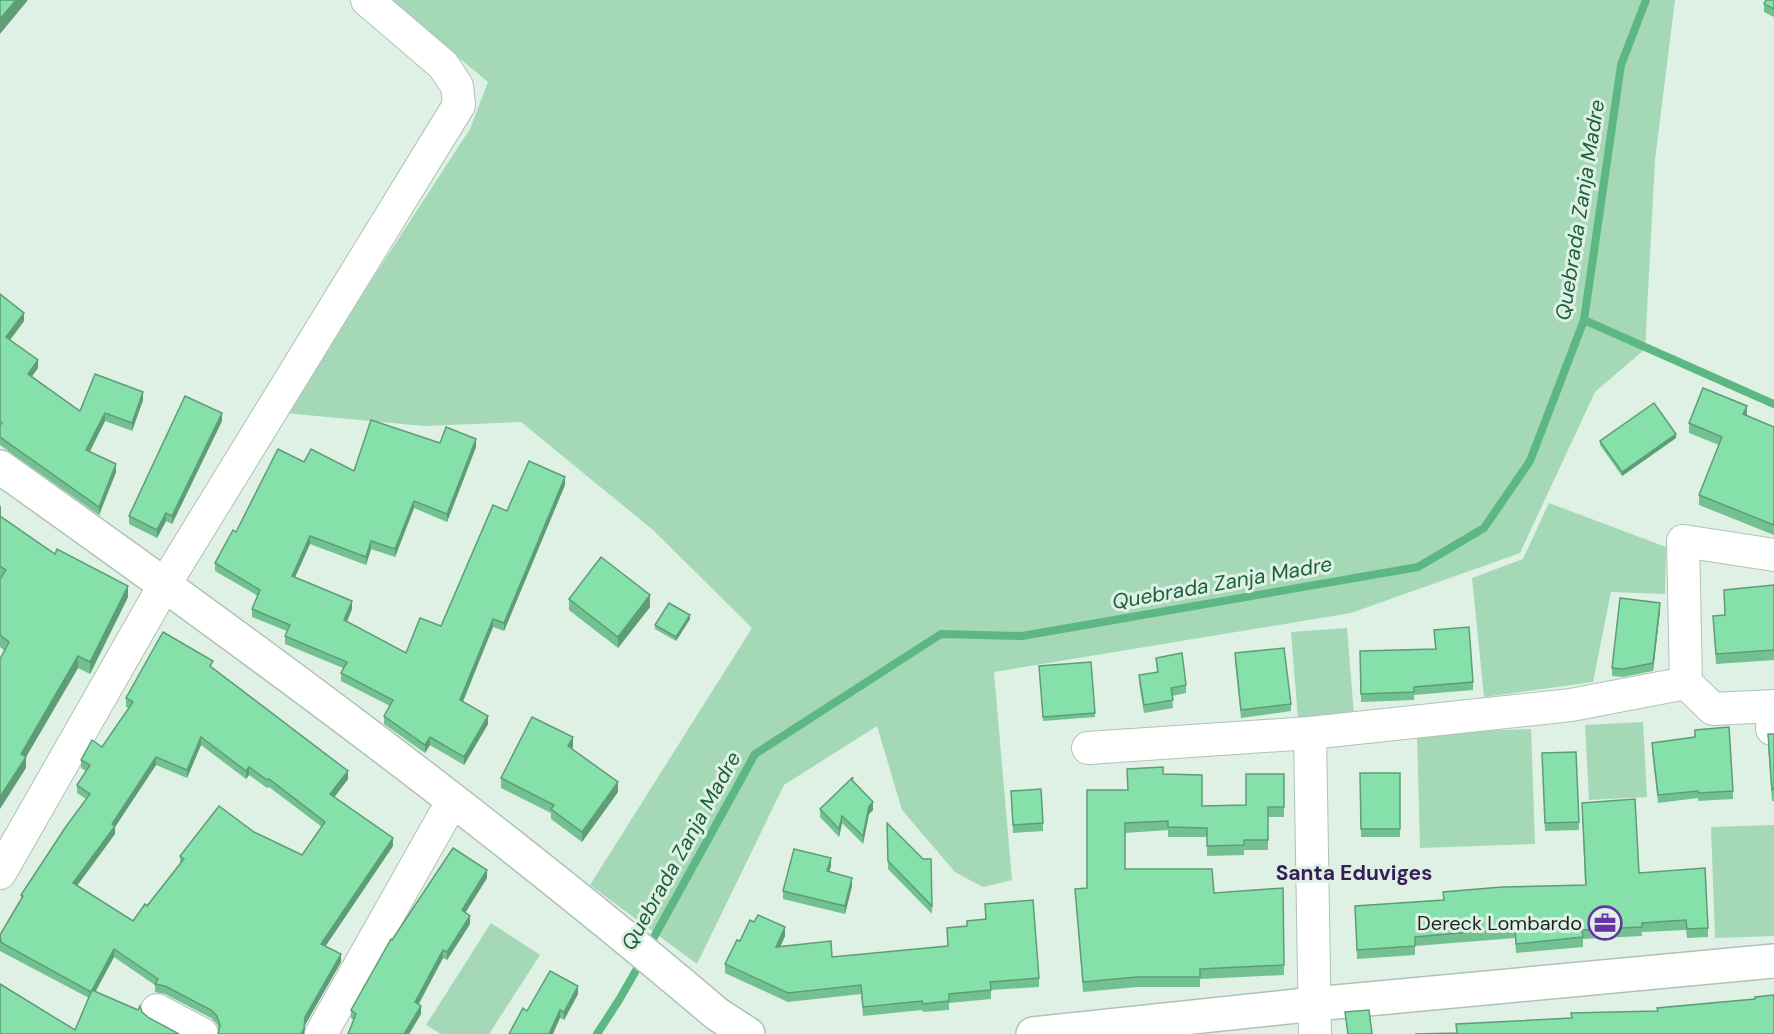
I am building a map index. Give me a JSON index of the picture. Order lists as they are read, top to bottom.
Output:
{
  "districts": ["Santa Eduviges"],
  "water": ["Quebrada Zanja Madre"],
  "places": {
    "office": ["Dereck Lombardo"]
  }
}
